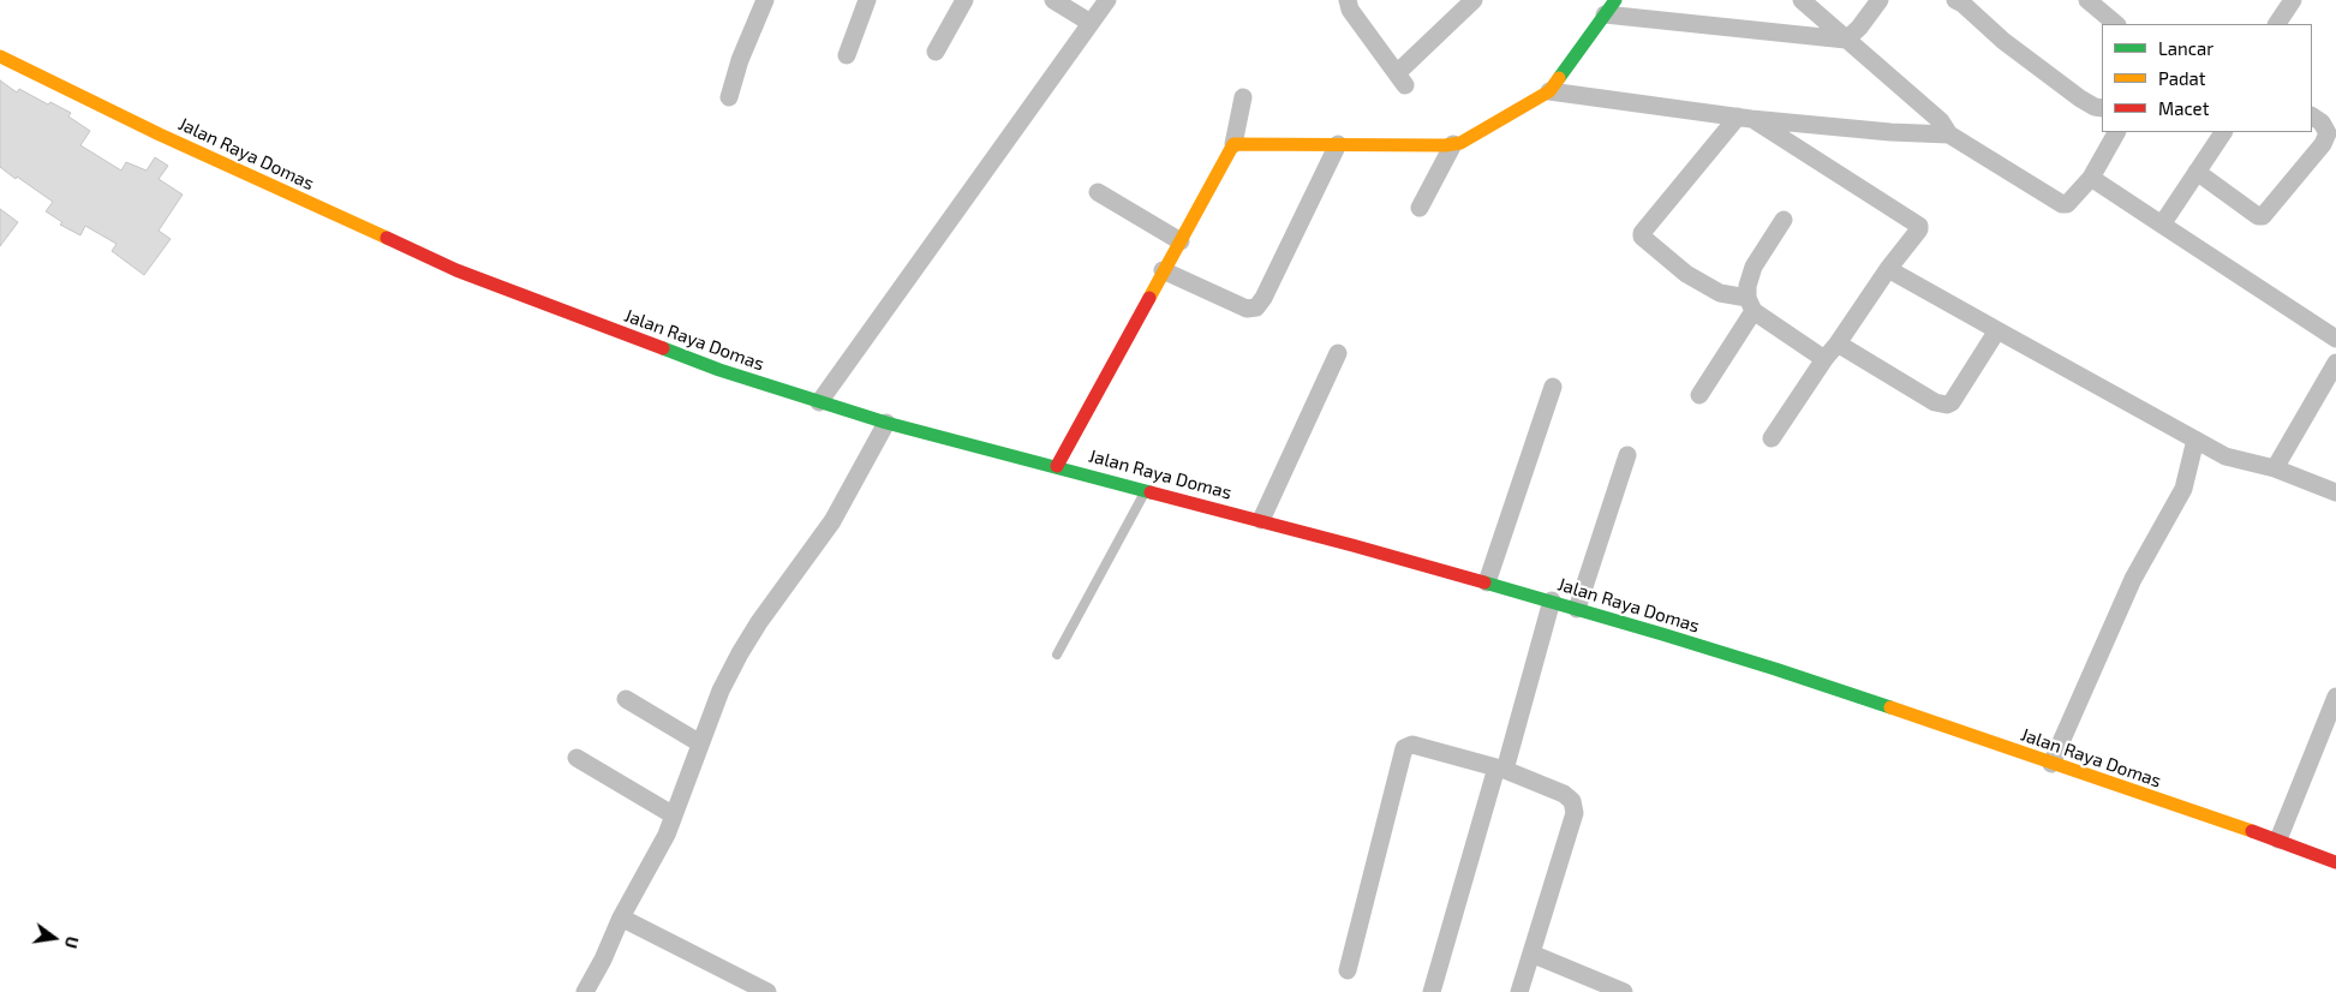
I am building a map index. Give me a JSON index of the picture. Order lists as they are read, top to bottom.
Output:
{
  "streets": {
    "main road": ["Jalan Raya Domas"]
  },
  "legend": ["Lancar", "Padat", "Macet"],
  "north": "right"
}
